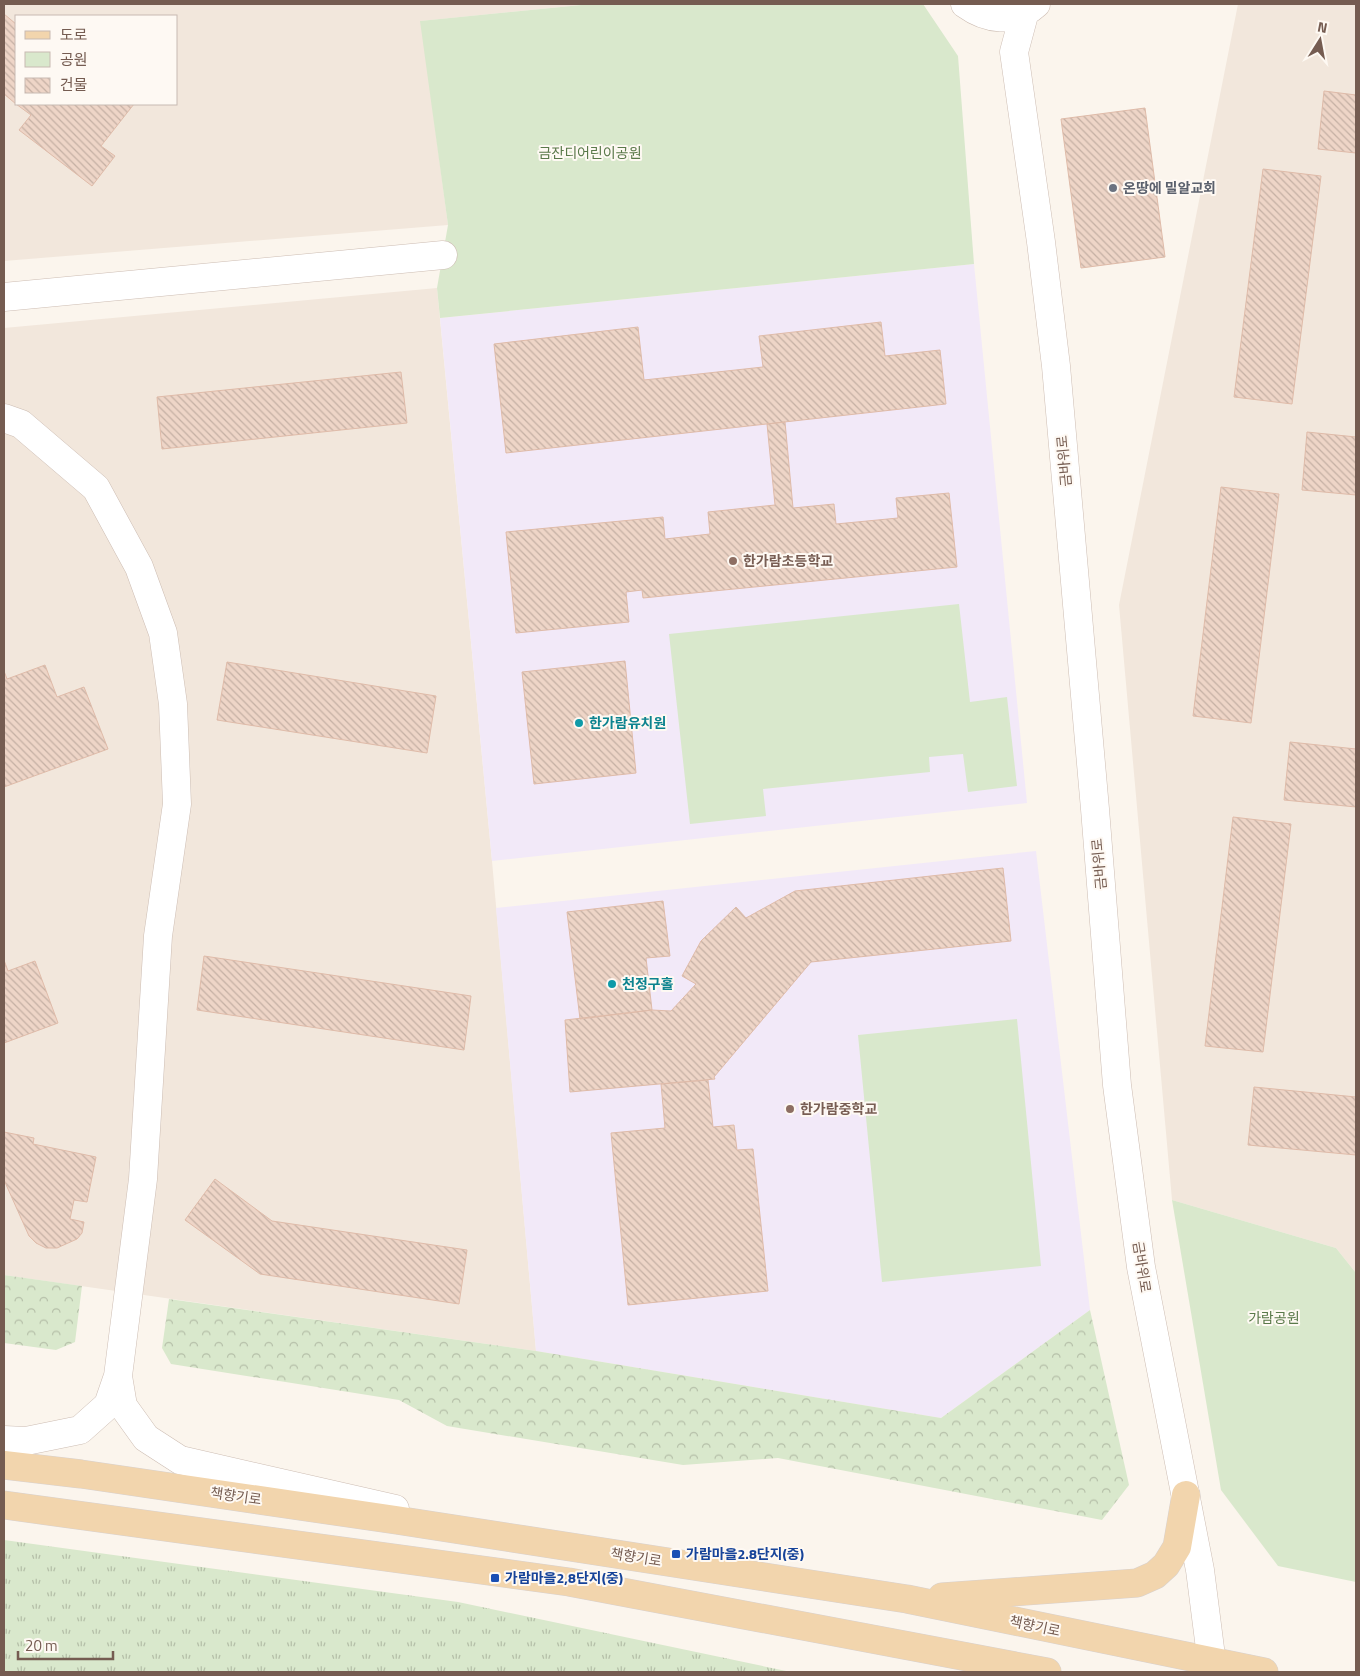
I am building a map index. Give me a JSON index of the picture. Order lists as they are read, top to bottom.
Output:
{
  "streets": {
    "main road": ["책향기로"],
    "street": ["금바위로"]
  },
  "crossings": [
    ["금바위로", "책향기로"]
  ],
  "parks": ["금잔디어린이공원", "가람공원"],
  "places": {
    "other": [
      "온땅에 밀알교회",
      "한가람초등학교",
      "한가람유치원",
      "천정구홀",
      "한가람중학교"
    ],
    "transit": ["가람마을2.8단지(중)", "가람마을2,8단지(중)"]
  },
  "legend": ["도로", "공원", "건물"],
  "scale_bar": "20 m",
  "north": "top"
}
